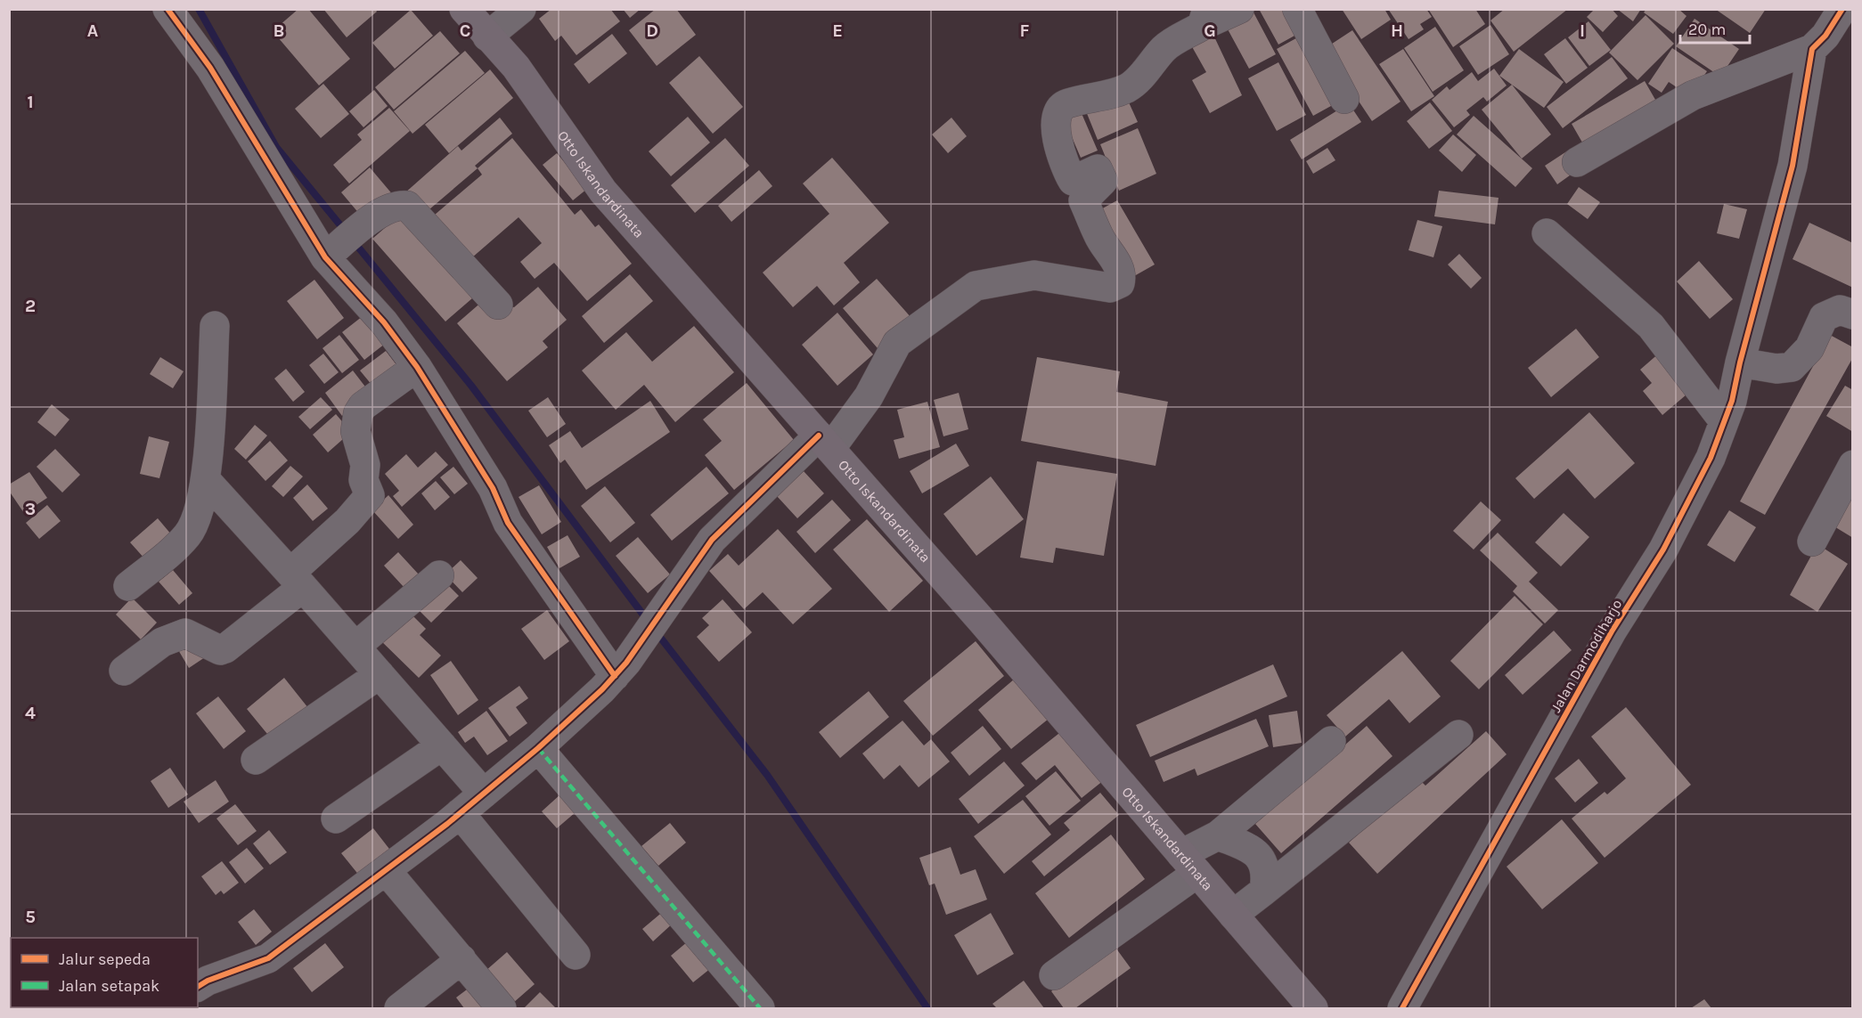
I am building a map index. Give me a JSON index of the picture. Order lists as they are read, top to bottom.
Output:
{
  "streets": {
    "main road": ["Otto Iskandardinata"],
    "street": ["Jalan Darmodiharjo"]
  },
  "legend": ["Jalur sepeda", "Jalan setapak"],
  "scale_bar": "20 m",
  "grid": {
    "columns": [
      "A",
      "B",
      "C",
      "D",
      "E",
      "F",
      "G",
      "H",
      "I"
    ],
    "rows": [
      "1",
      "2",
      "3",
      "4",
      "5"
    ]
  }
}
